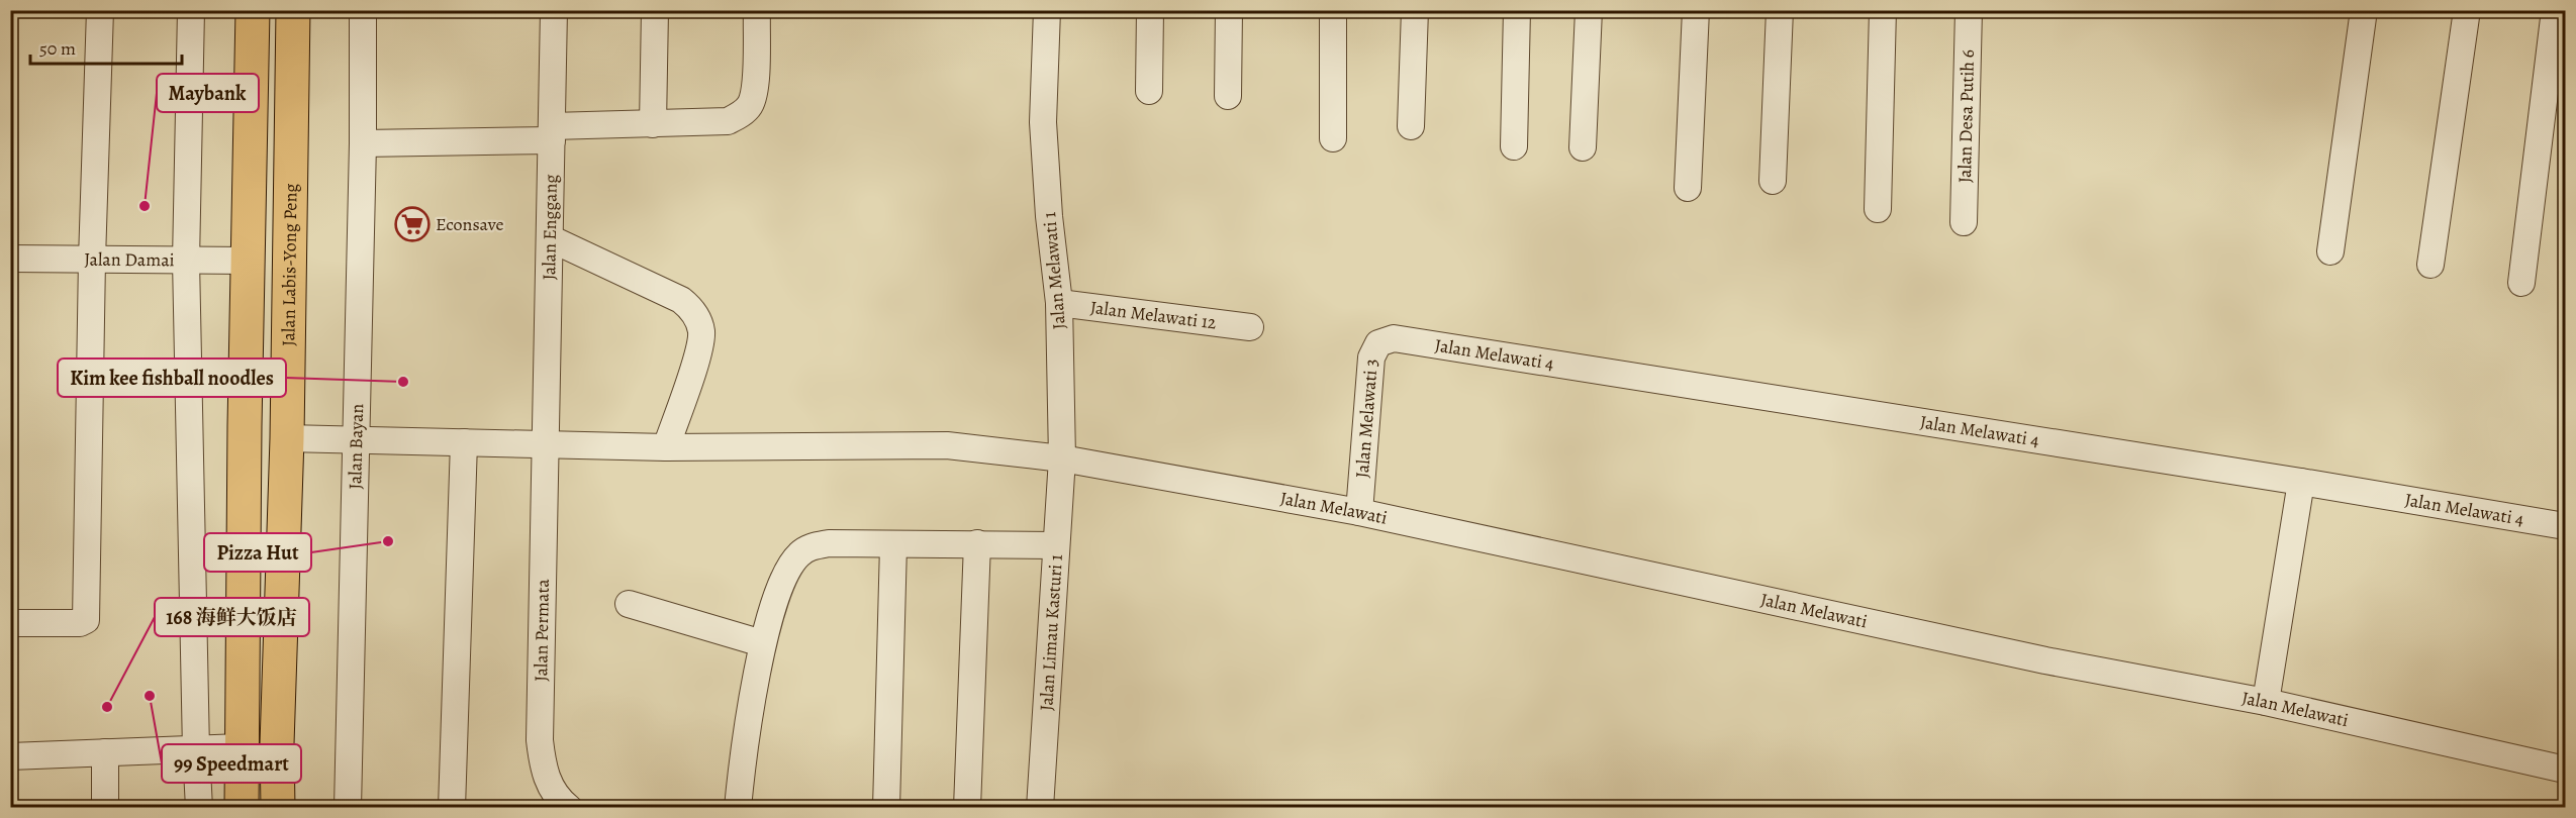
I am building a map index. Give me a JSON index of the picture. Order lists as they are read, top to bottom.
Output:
{
  "streets": {
    "highway": ["Jalan Labis-Yong Peng"],
    "street": [
      "Jalan Desa Putih 6",
      "Jalan Enggang",
      "Jalan Damai",
      "Jalan Melawati 1",
      "Jalan Melawati 12",
      "Jalan Melawati 4",
      "Jalan Melawati 3",
      "Jalan Bayan",
      "Jalan Melawati",
      "Jalan Permata",
      "Jalan Limau Kasturi 1"
    ]
  },
  "crossings": [
    ["Jalan Enggang", "Jalan Melawati"],
    ["Jalan Enggang", "Jalan Permata"],
    ["Jalan Labis-Yong Peng", "Jalan Melawati"],
    ["Jalan Melawati 1", "Jalan Melawati 12"],
    ["Jalan Melawati 1", "Jalan Melawati"],
    ["Jalan Melawati 1", "Jalan Limau Kasturi 1"],
    ["Jalan Melawati 4", "Jalan Melawati 3"],
    ["Jalan Melawati 3", "Jalan Melawati"],
    ["Jalan Bayan", "Jalan Melawati"],
    ["Jalan Melawati", "Jalan Permata"],
    ["Jalan Melawati", "Jalan Limau Kasturi 1"]
  ],
  "places": {
    "other": [
      "Maybank",
      "Kim kee fishball noodles",
      "Pizza Hut",
      "99 Speedmart",
      "168 海鲜大饭店"
    ],
    "supermarket": ["Econsave"]
  },
  "scale_bar": "50 m"
}
